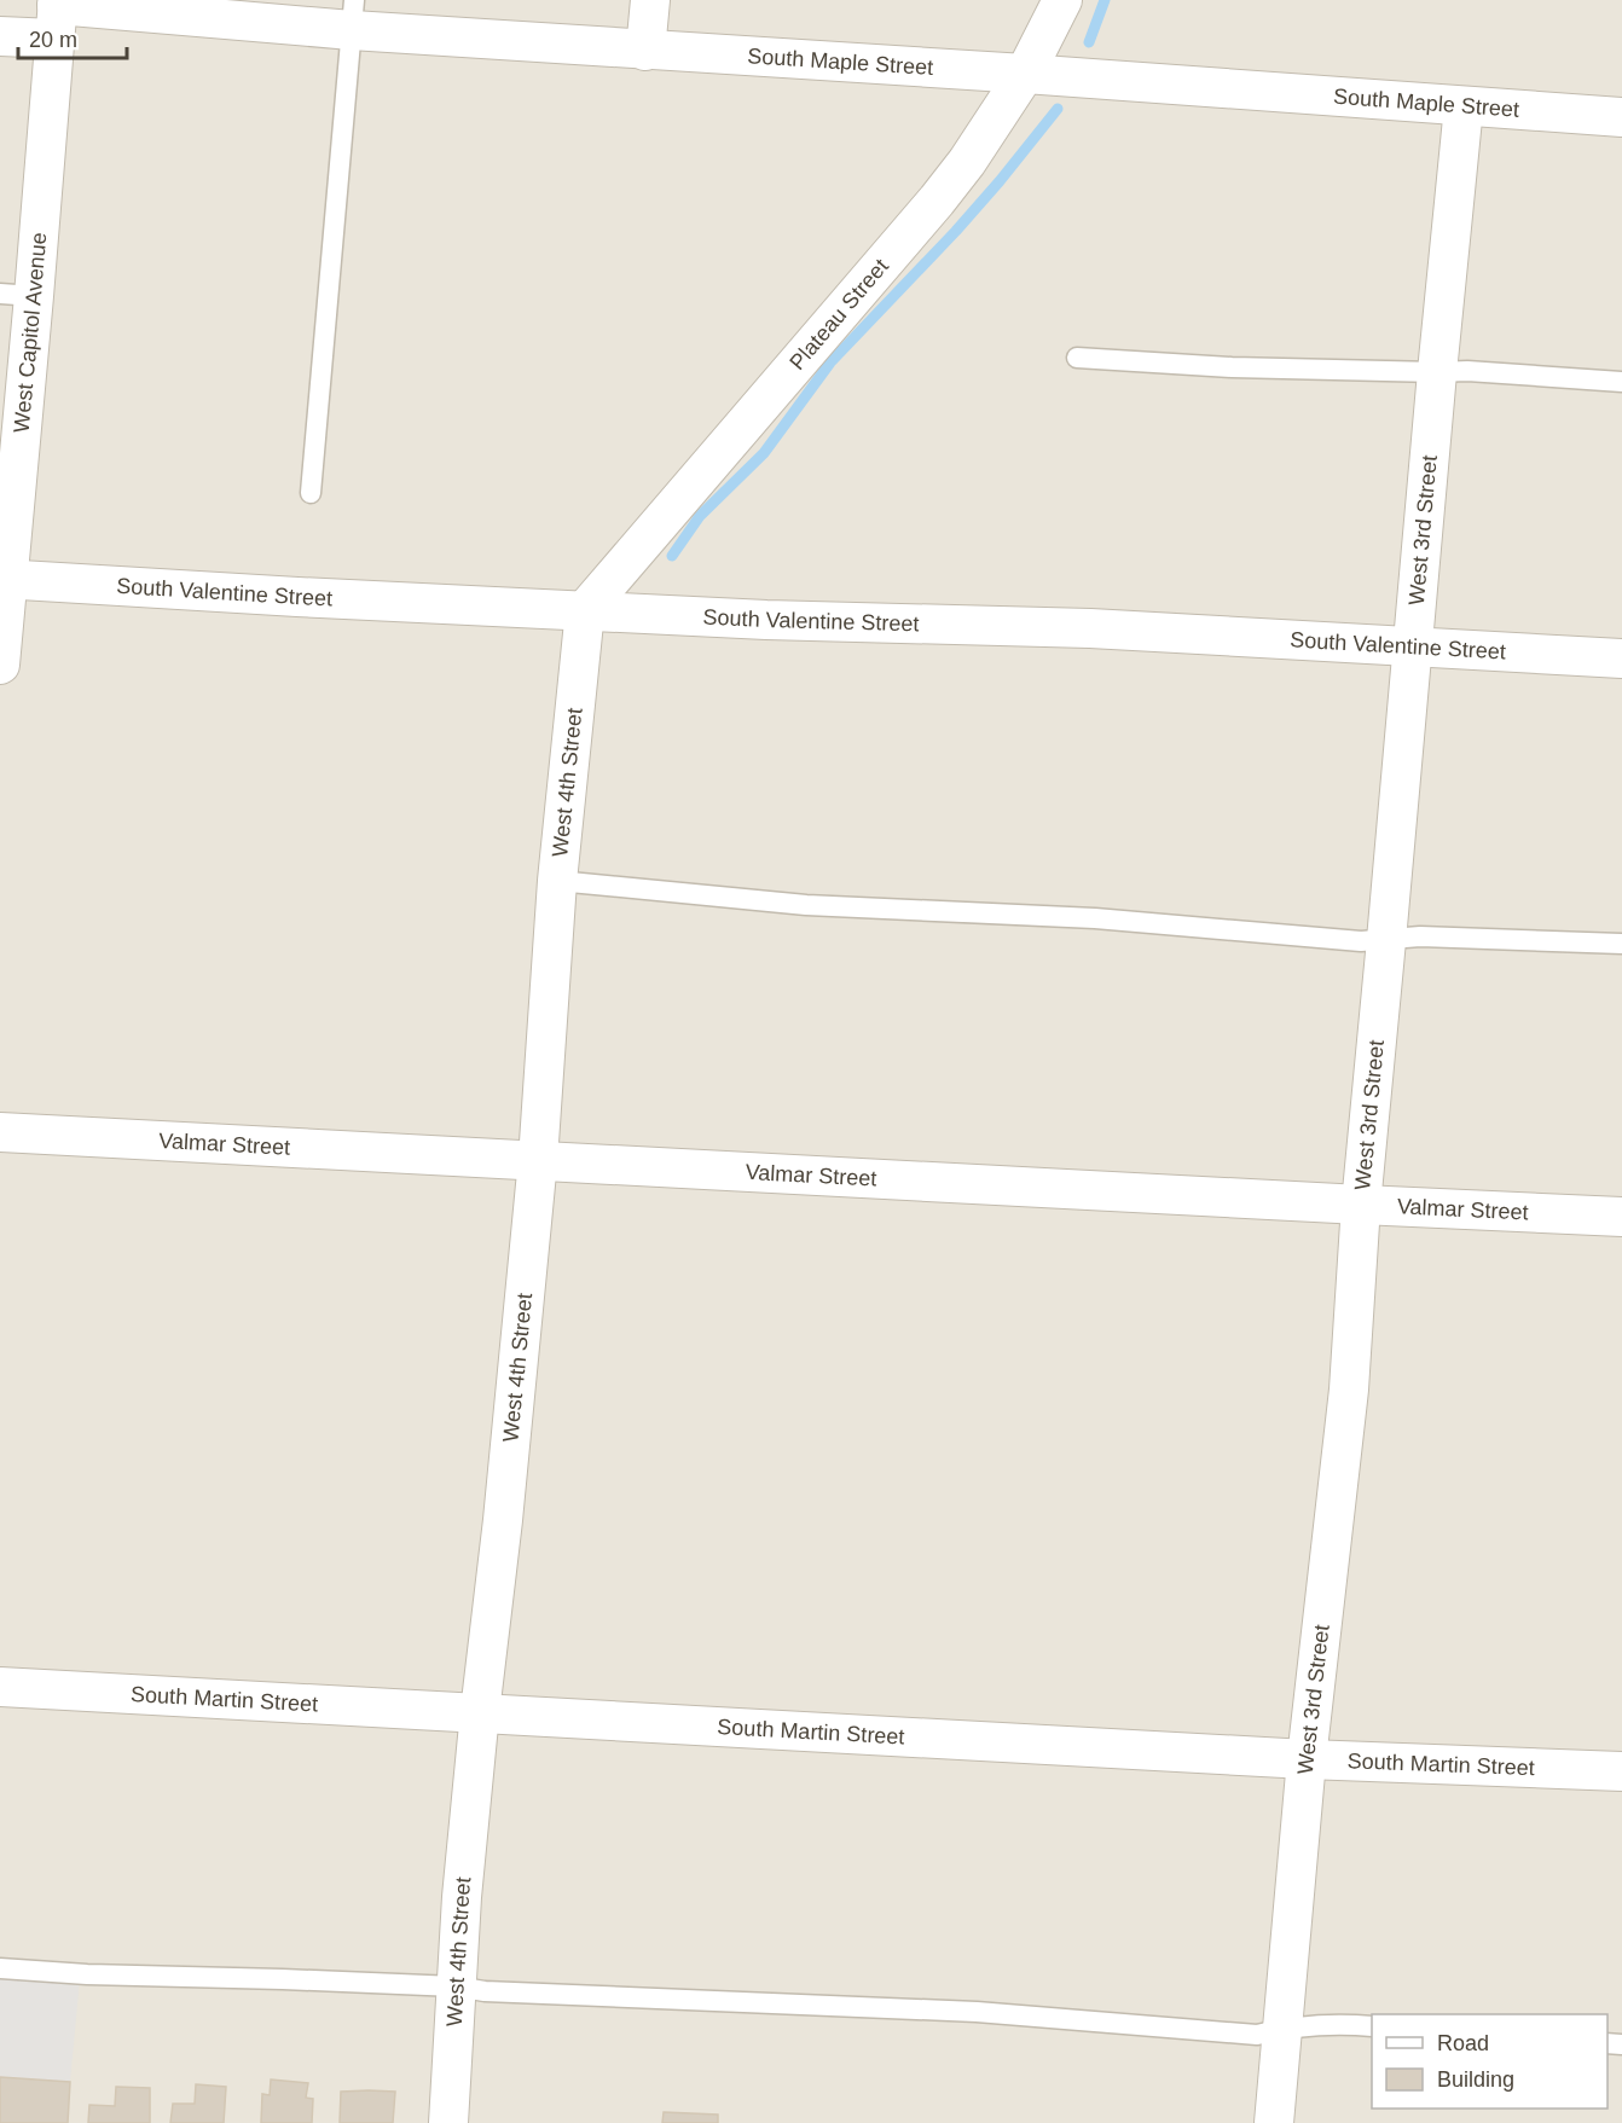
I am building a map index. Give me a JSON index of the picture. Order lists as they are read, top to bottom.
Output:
{
  "streets": {
    "street": [
      "South Maple Street",
      "Plateau Street",
      "West Capitol Avenue",
      "West 3rd Street",
      "South Valentine Street",
      "West 4th Street",
      "Valmar Street",
      "South Martin Street"
    ]
  },
  "crossings": [
    ["South Maple Street", "Plateau Street"],
    ["South Maple Street", "West Capitol Avenue"],
    ["South Maple Street", "West 3rd Street"],
    ["Plateau Street", "South Valentine Street"],
    ["Plateau Street", "West 4th Street"],
    ["West Capitol Avenue", "South Valentine Street"],
    ["West 3rd Street", "South Valentine Street"],
    ["West 3rd Street", "Valmar Street"],
    ["West 3rd Street", "South Martin Street"],
    ["South Valentine Street", "West 4th Street"],
    ["West 4th Street", "Valmar Street"],
    ["West 4th Street", "South Martin Street"]
  ],
  "legend": ["Road", "Building"],
  "scale_bar": "20 m"
}
